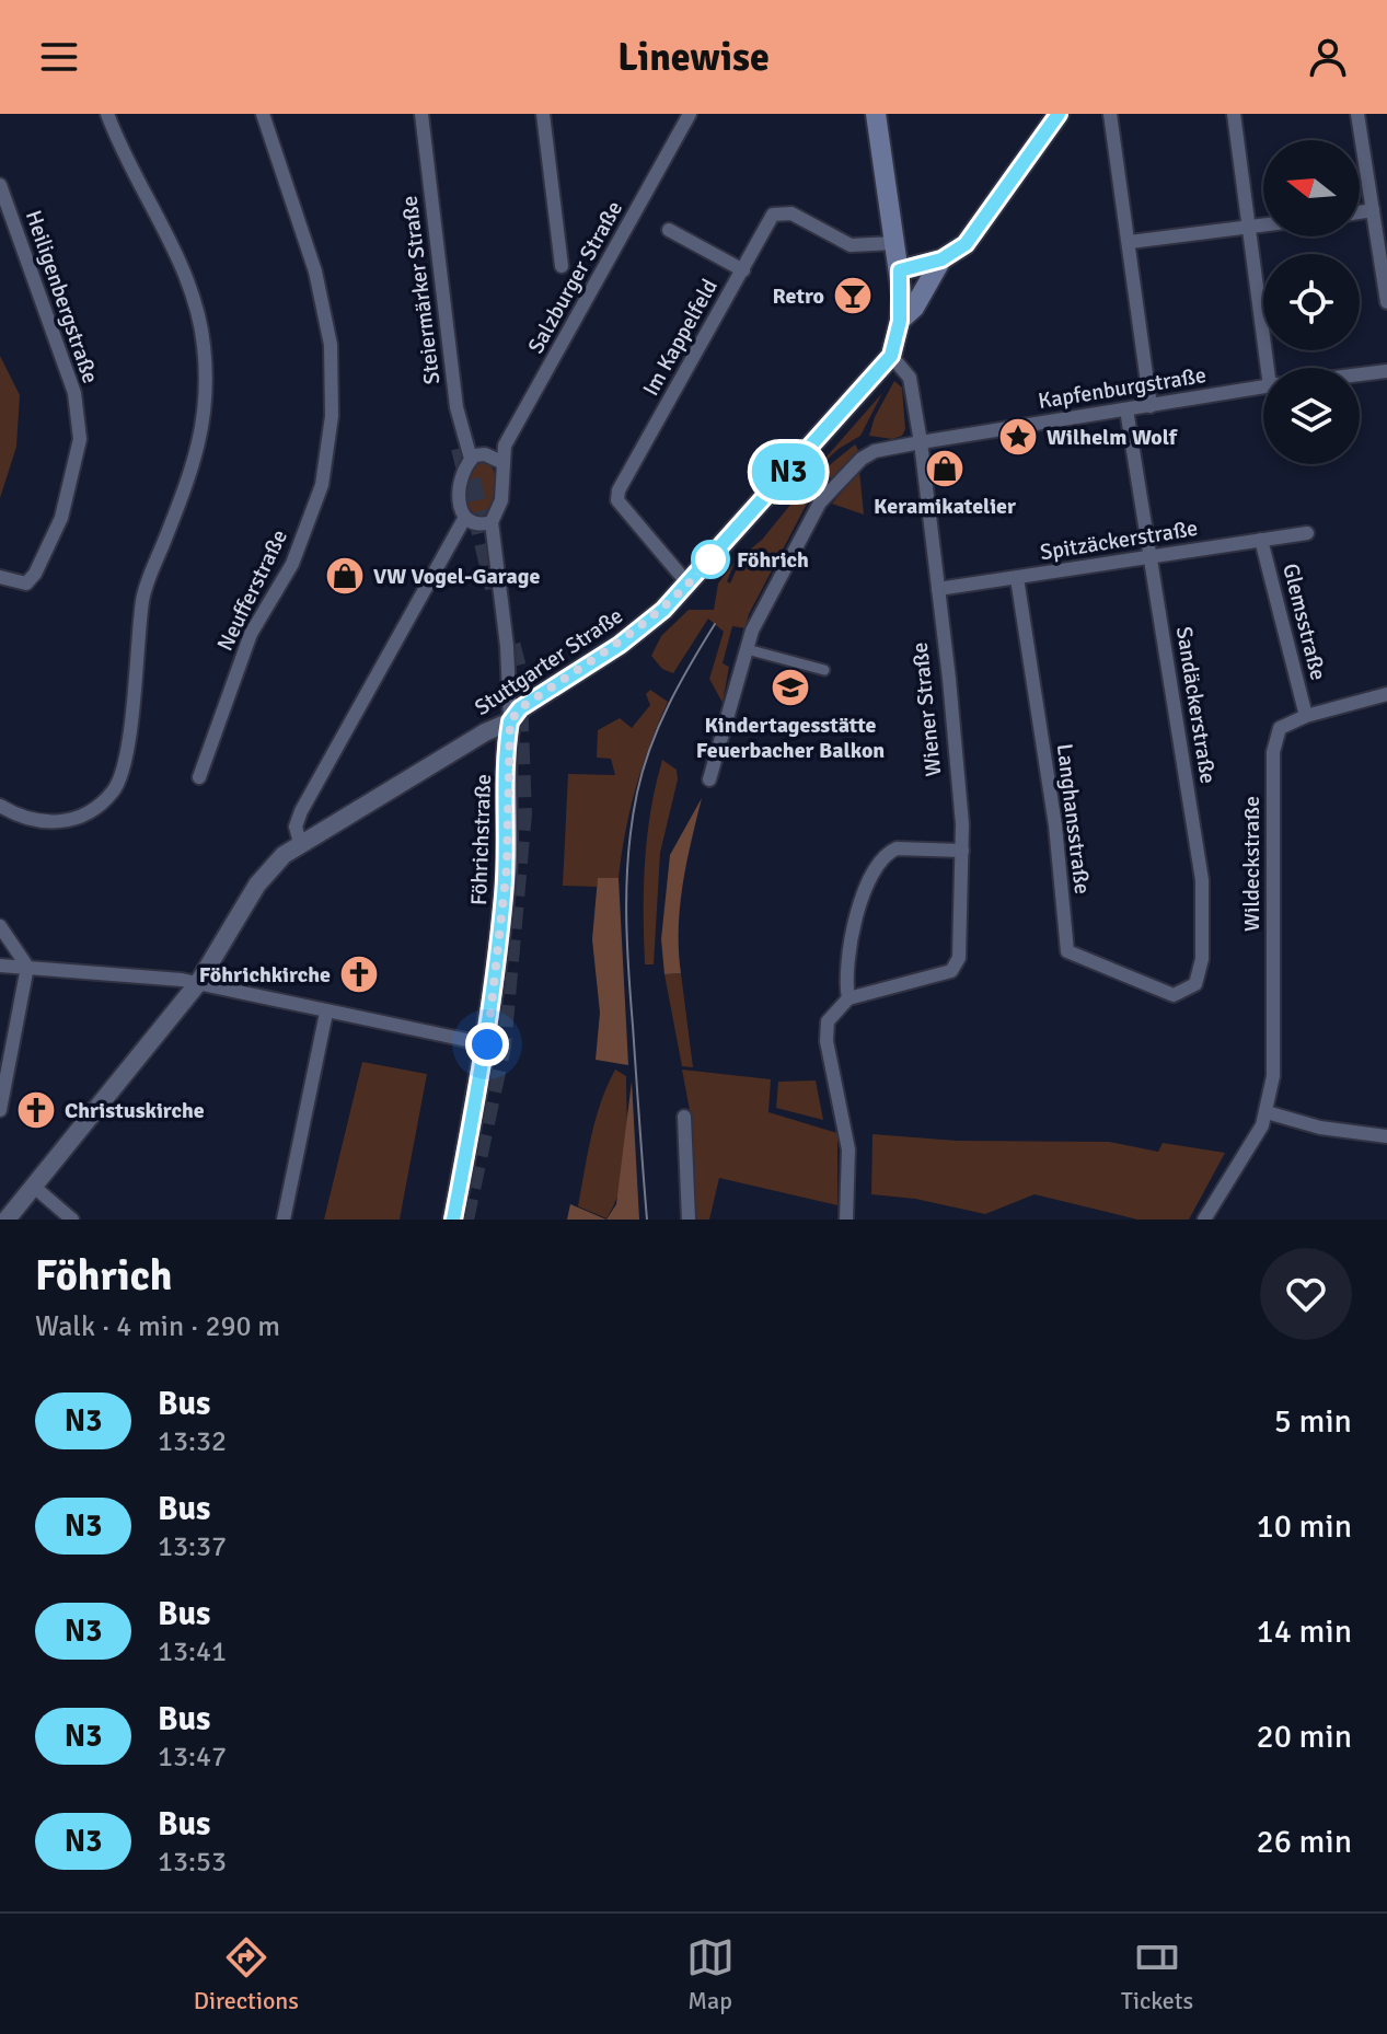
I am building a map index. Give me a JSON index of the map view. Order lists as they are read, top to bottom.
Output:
{
  "streets": {
    "main road": ["Stuttgarter Straße", "Föhrichstraße"],
    "street": [
      "Salzburger Straße",
      "Steiermärker Straße",
      "Heiligenbergstraße",
      "Im Kappelfeld",
      "Kapfenburgstraße",
      "Spitzäckerstraße",
      "Neufferstraße",
      "Glemsstraße",
      "Sandäckerstraße",
      "Wiener Straße",
      "Langhansstraße",
      "Wildeckstraße"
    ]
  },
  "crossings": [
    ["Salzburger Straße", "Steiermärker Straße"],
    ["Salzburger Straße", "Föhrichstraße"],
    ["Steiermärker Straße", "Föhrichstraße"],
    ["Im Kappelfeld", "Stuttgarter Straße"],
    ["Kapfenburgstraße", "Sandäckerstraße"],
    ["Kapfenburgstraße", "Wiener Straße"],
    ["Spitzäckerstraße", "Glemsstraße"],
    ["Spitzäckerstraße", "Sandäckerstraße"],
    ["Spitzäckerstraße", "Wiener Straße"],
    ["Spitzäckerstraße", "Langhansstraße"],
    ["Glemsstraße", "Wildeckstraße"],
    ["Stuttgarter Straße", "Wiener Straße"],
    ["Stuttgarter Straße", "Föhrichstraße"],
    ["Sandäckerstraße", "Langhansstraße"]
  ],
  "places": {
    "bar": ["Retro"],
    "place": ["Wilhelm Wolf"],
    "shop": ["Keramikatelier", "VW Vogel-Garage"],
    "other": ["Föhrich"],
    "school or university": ["Kindertagesstätte Feuerbacher Balkon"],
    "church": ["Föhrichkirche", "Christuskirche"]
  },
  "lines": ["bus line N3"],
  "north": "left",
  "page": {
    "header": "Linewise",
    "on_map": "N3",
    "heading": ["Föhrich", "Walk · 4 min · 290 m"],
    "list": [
      {
        "mark": "N3",
        "name": "Bus",
        "note": "13:32",
        "value": "5 min"
      },
      {
        "mark": "N3",
        "name": "Bus",
        "note": "13:37",
        "value": "10 min"
      },
      {
        "mark": "N3",
        "name": "Bus",
        "note": "13:41",
        "value": "14 min"
      },
      {
        "mark": "N3",
        "name": "Bus",
        "note": "13:47",
        "value": "20 min"
      },
      {
        "mark": "N3",
        "name": "Bus",
        "note": "13:53",
        "value": "26 min"
      }
    ],
    "tabs": ["Directions", "Map", "Tickets"]
  }
}
